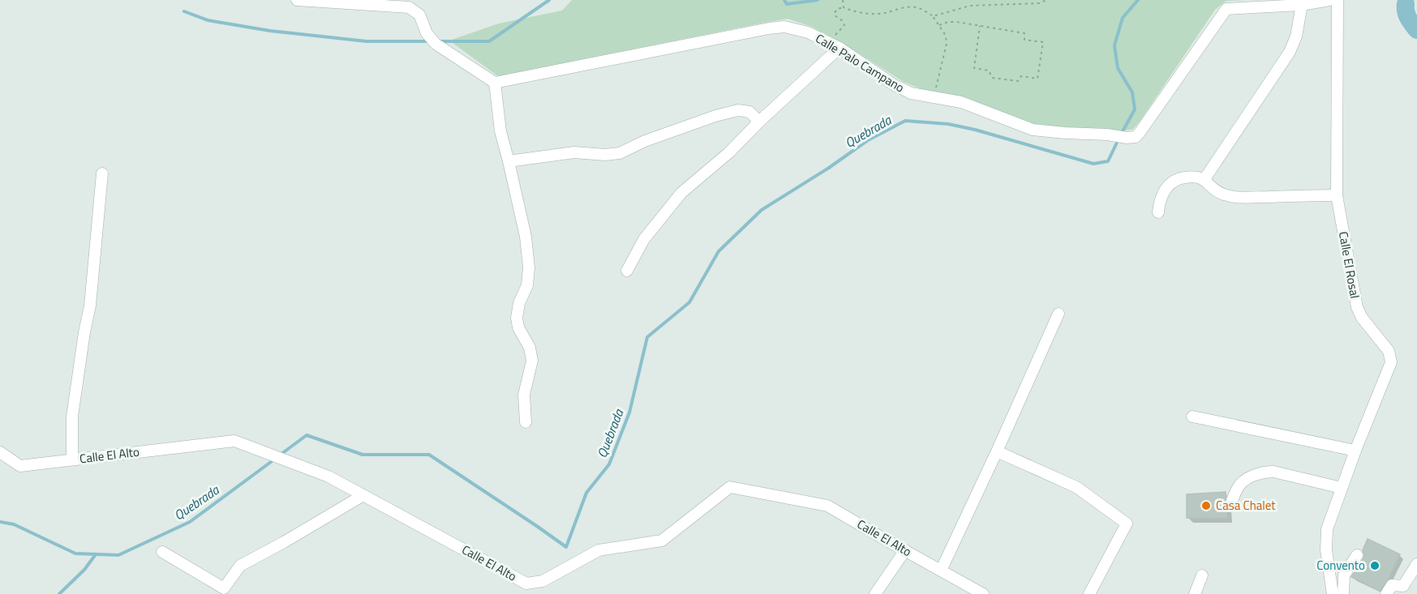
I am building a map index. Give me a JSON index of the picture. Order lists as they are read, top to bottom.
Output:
{
  "streets": {
    "street": ["Calle Palo Campano", "Calle El Rosal", "Calle El Alto"]
  },
  "water": ["Quebrada"],
  "places": ["Casa Chalet", "Convento"]
}
